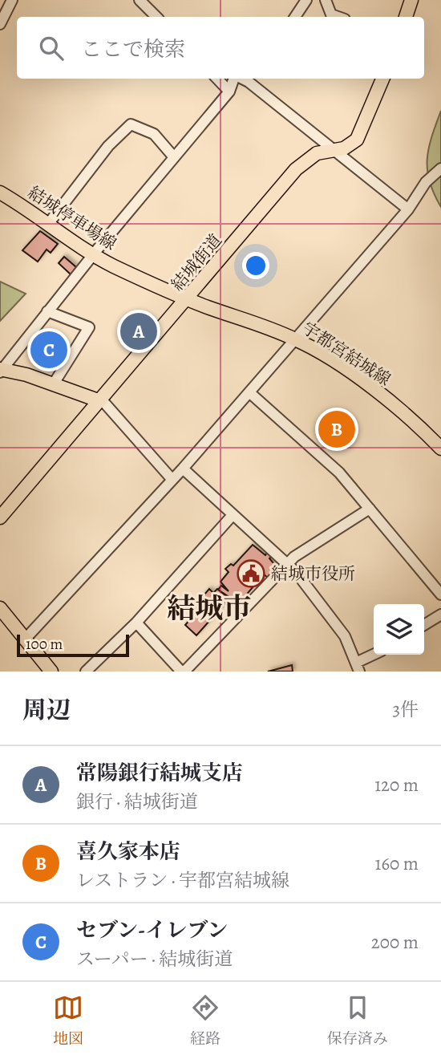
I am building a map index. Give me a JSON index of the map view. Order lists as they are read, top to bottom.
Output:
{
  "streets": {
    "main road": ["結城停車場線", "結城街道", "宇都宮結城線"]
  },
  "crossings": [
    ["結城停車場線", "結城街道"],
    ["結城停車場線", "宇都宮結城線"],
    ["結城街道", "宇都宮結城線"]
  ],
  "districts": ["結城市"],
  "places": {
    "public building": ["結城市役所"]
  },
  "scale_bar": "100 m",
  "page": {
    "search": "ここで検索",
    "pins": ["A", "C", "B"],
    "scale": "100 m",
    "heading": ["周辺", "3件"],
    "list": [
      {
        "mark": "A",
        "name": "常陽銀行結城支店",
        "note": "銀行 · 結城街道",
        "value": "120 m"
      },
      {
        "mark": "B",
        "name": "喜久家本店",
        "note": "レストラン · 宇都宮結城線",
        "value": "160 m"
      },
      {
        "mark": "C",
        "name": "セブン-イレブン",
        "note": "スーパー · 結城街道",
        "value": "200 m"
      }
    ],
    "nav": ["地図", "経路", "保存済み"]
  }
}
